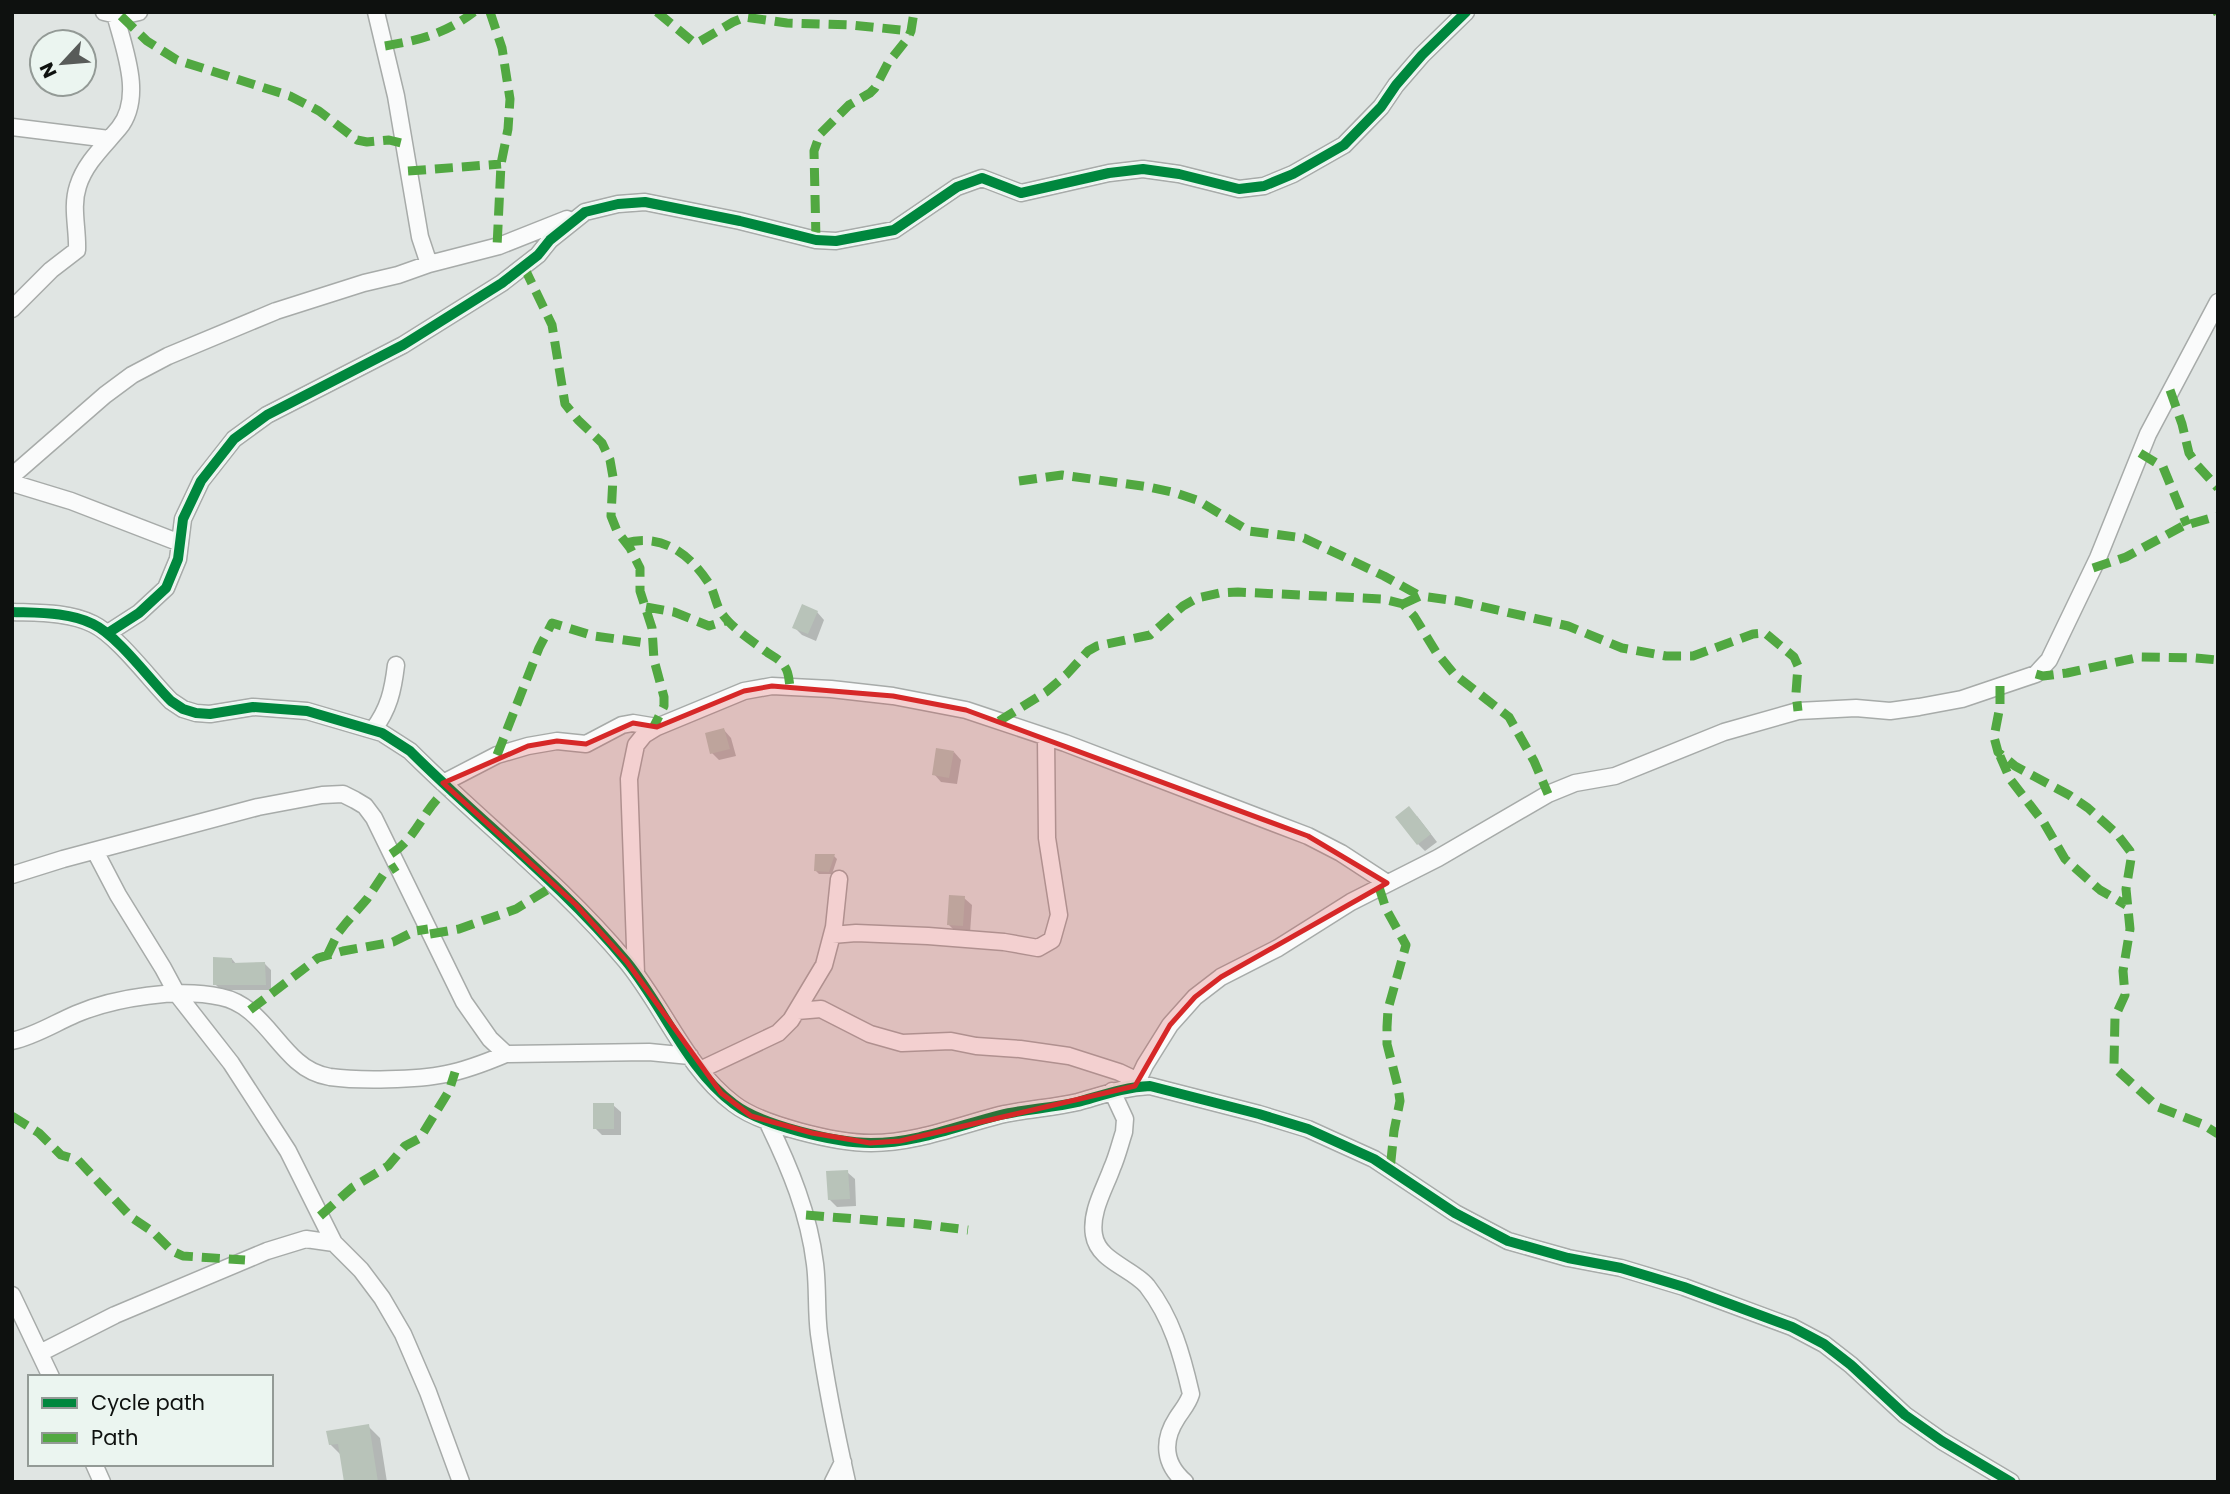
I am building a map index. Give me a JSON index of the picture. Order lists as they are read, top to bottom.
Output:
{
  "legend": ["Cycle path", "Path"],
  "north": "bottom left"
}
